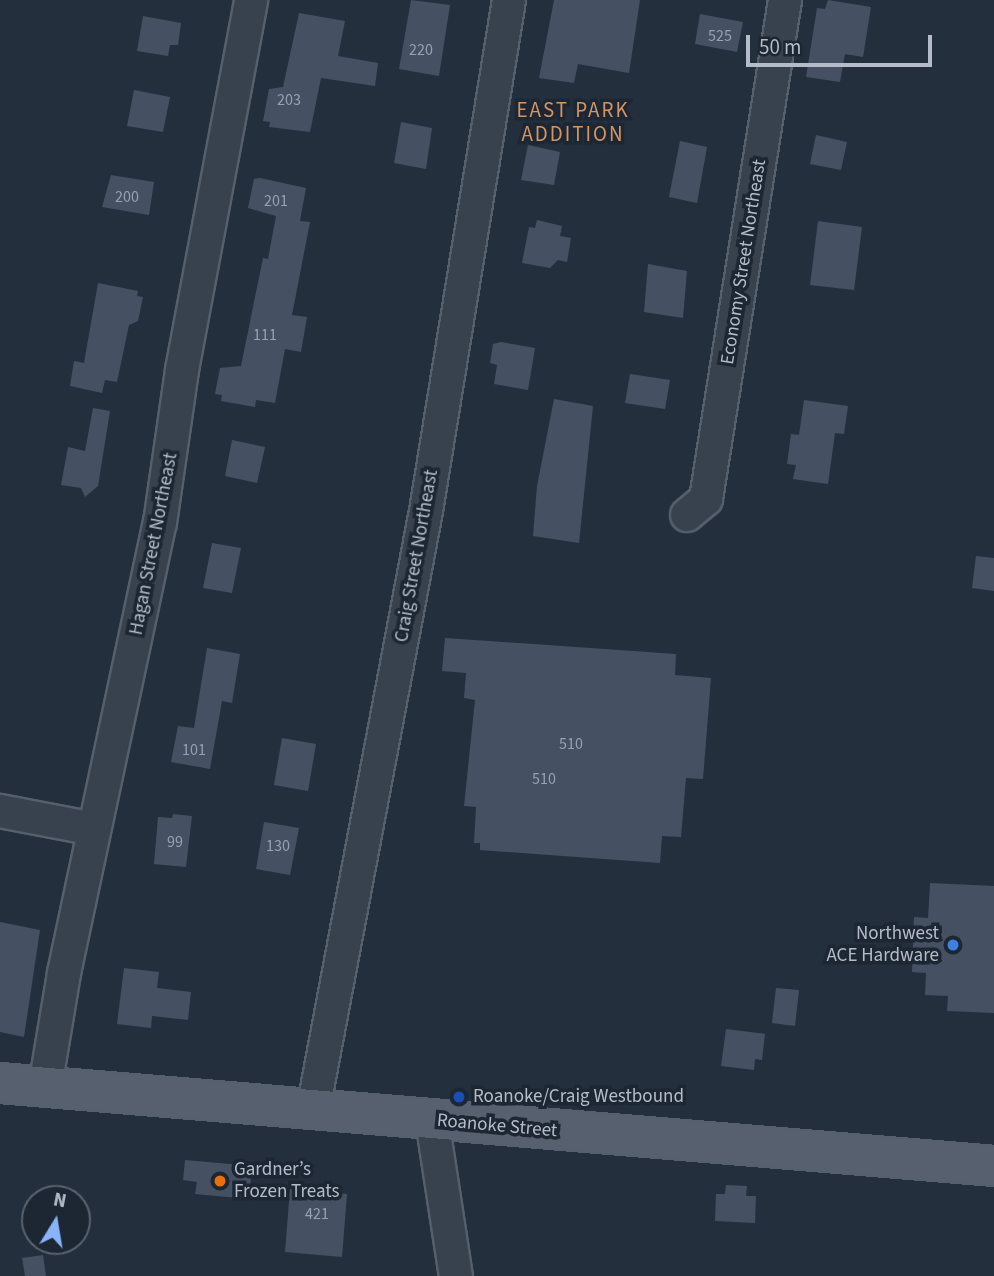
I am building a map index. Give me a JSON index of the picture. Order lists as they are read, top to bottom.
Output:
{
  "streets": {
    "main road": ["Roanoke Street"],
    "street": ["Economy Street Northeast", "Hagan Street Northeast", "Craig Street Northeast"]
  },
  "crossings": [
    ["Hagan Street Northeast", "Roanoke Street"],
    ["Craig Street Northeast", "Roanoke Street"]
  ],
  "districts": ["EAST PARK ADDITION"],
  "places": ["Northwest ACE Hardware", "Roanoke/Craig Westbound", "Gardner’s Frozen Treats"],
  "house_numbers": [
    "525",
    "220",
    "203",
    "200",
    "201",
    "111",
    "510",
    "101",
    "510",
    "99",
    "130",
    "421"
  ],
  "scale_bar": "50 m",
  "north": "top"
}
